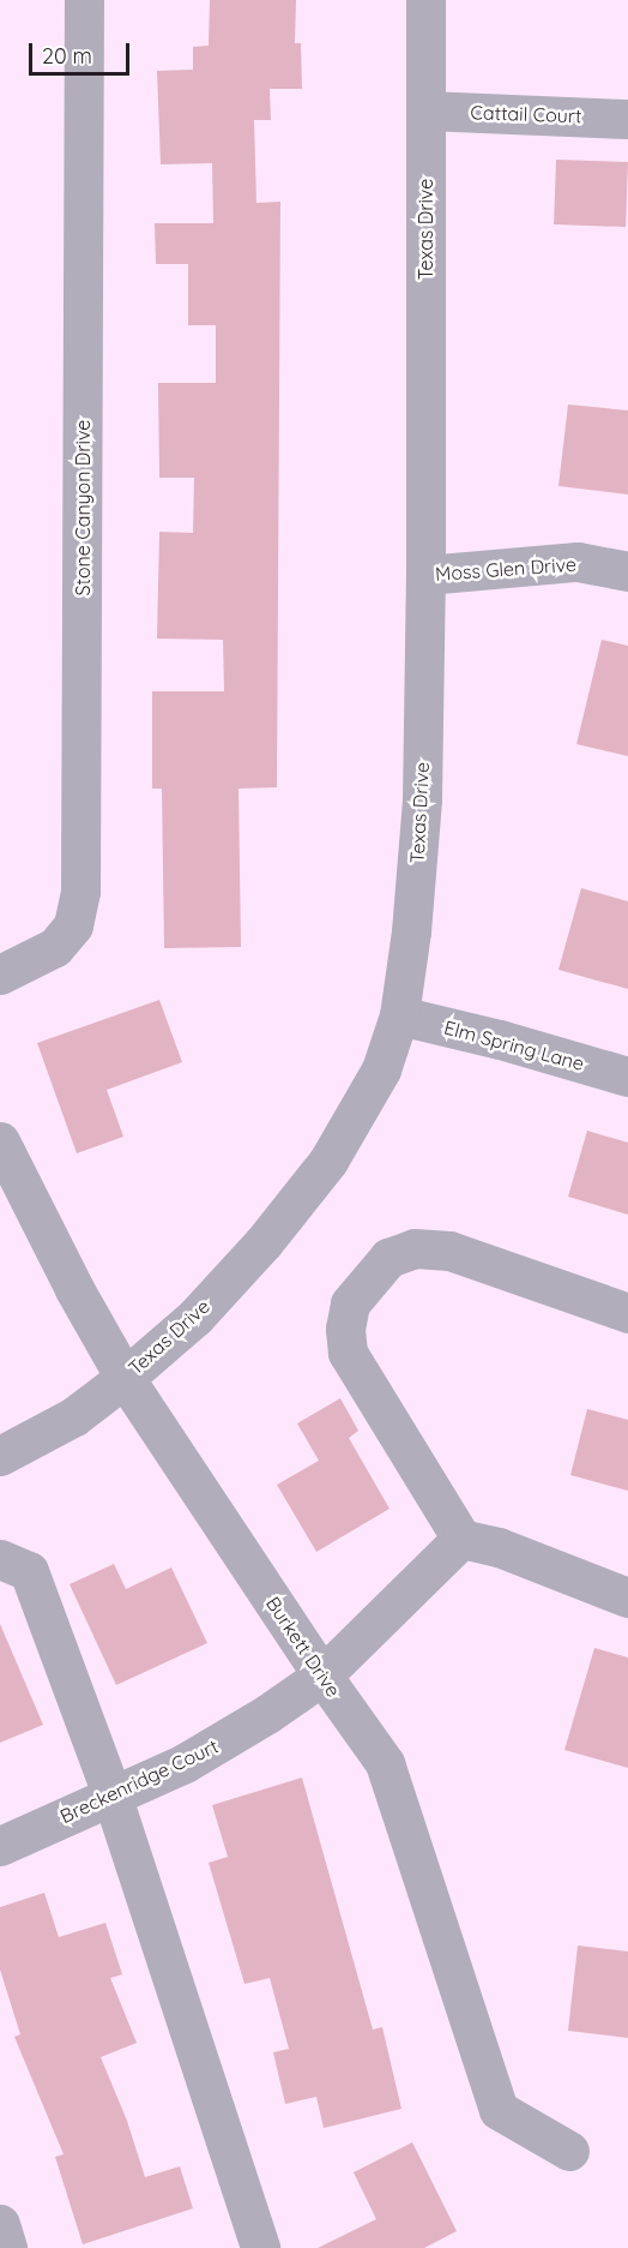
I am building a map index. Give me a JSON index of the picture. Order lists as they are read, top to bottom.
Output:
{
  "streets": {
    "street": [
      "Cattail Court",
      "Texas Drive",
      "Stone Canyon Drive",
      "Moss Glen Drive",
      "Elm Spring Lane",
      "Burkett Drive",
      "Breckenridge Court"
    ]
  },
  "crossings": [
    ["Cattail Court", "Texas Drive"],
    ["Texas Drive", "Moss Glen Drive"],
    ["Texas Drive", "Elm Spring Lane"],
    ["Texas Drive", "Burkett Drive"],
    ["Burkett Drive", "Breckenridge Court"]
  ],
  "scale_bar": "20 m"
}
